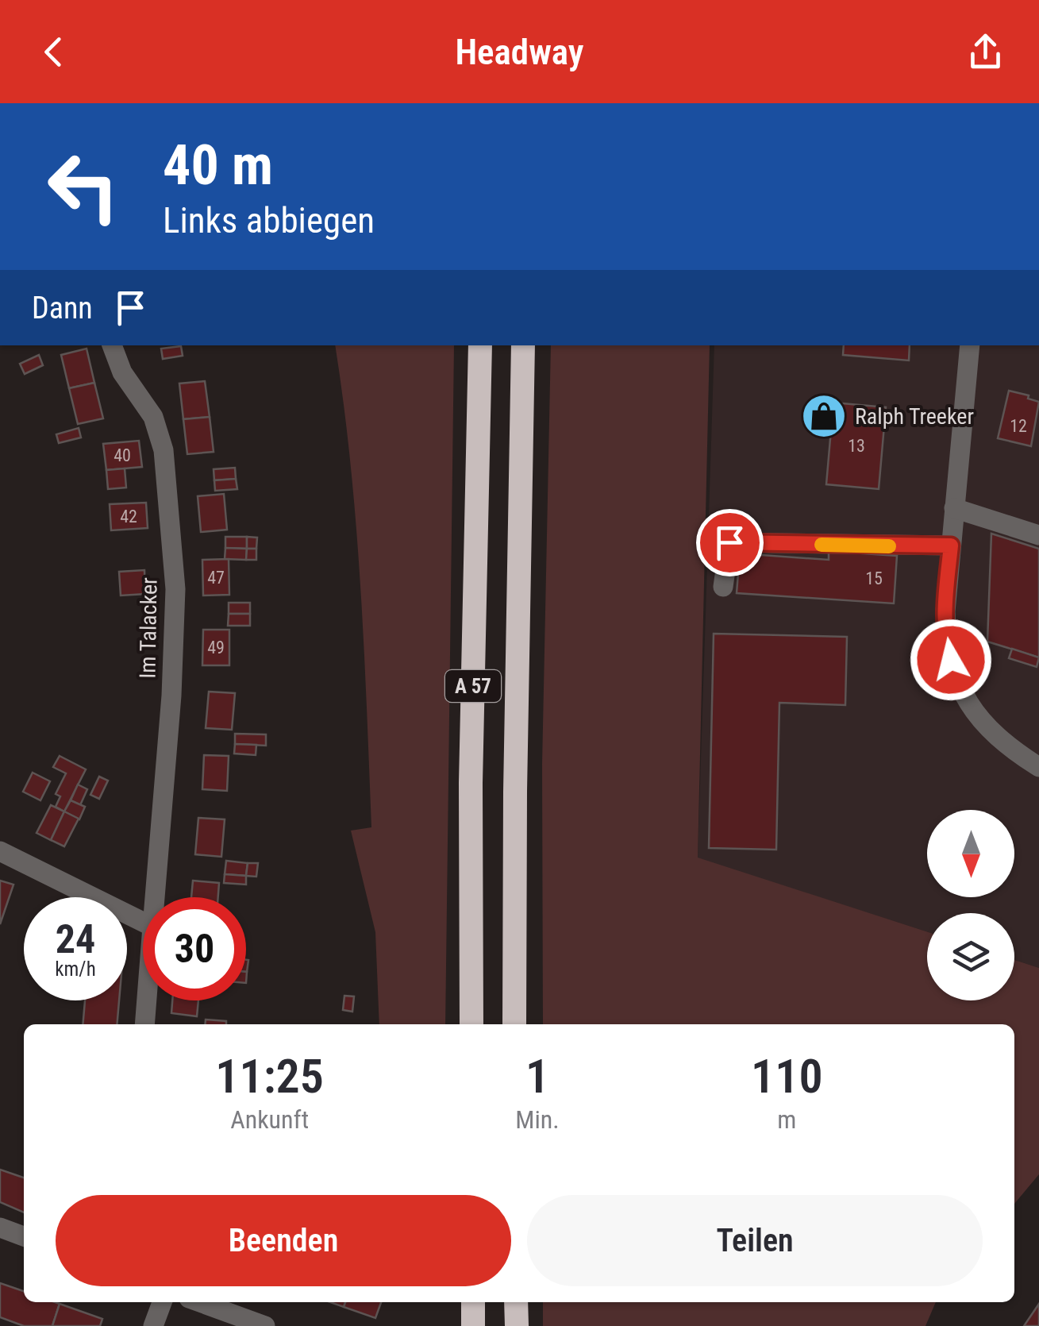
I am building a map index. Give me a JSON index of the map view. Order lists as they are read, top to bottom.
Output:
{
  "streets": {
    "highway": ["A 57"],
    "street": ["Im Talacker"]
  },
  "places": {
    "shop": ["Ralph Treeker"]
  },
  "house_numbers": [
    "12",
    "13",
    "40",
    "42",
    "47",
    "15",
    "49"
  ],
  "north": "bottom",
  "page": {
    "header": "Headway",
    "turn": ["40 m", "Links abbiegen"],
    "then": "Dann",
    "speed": "24 km/h",
    "limit": "30",
    "eta": [
      "11:25",
      "Ankunft",
      "1",
      "Min.",
      "110",
      "m"
    ],
    "buttons": ["Beenden", "Teilen"]
  }
}
